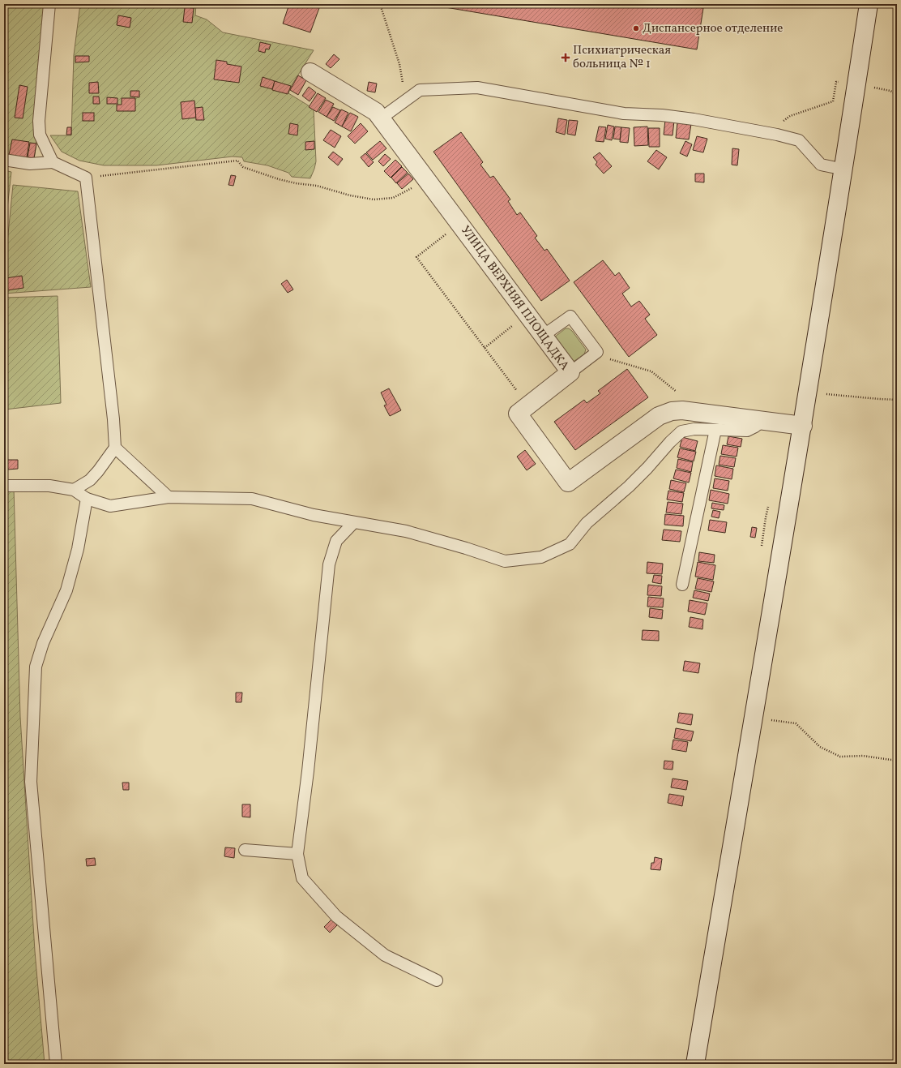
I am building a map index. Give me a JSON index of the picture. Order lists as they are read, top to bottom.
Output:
{
  "streets": {
    "street": ["УЛИЦА ВЕРХНЯЯ ПЛОЩАДКА"]
  },
  "places": {
    "other": ["Диспансерное отделение"],
    "health": ["Психиатрическая больница № 1"]
  }
}
